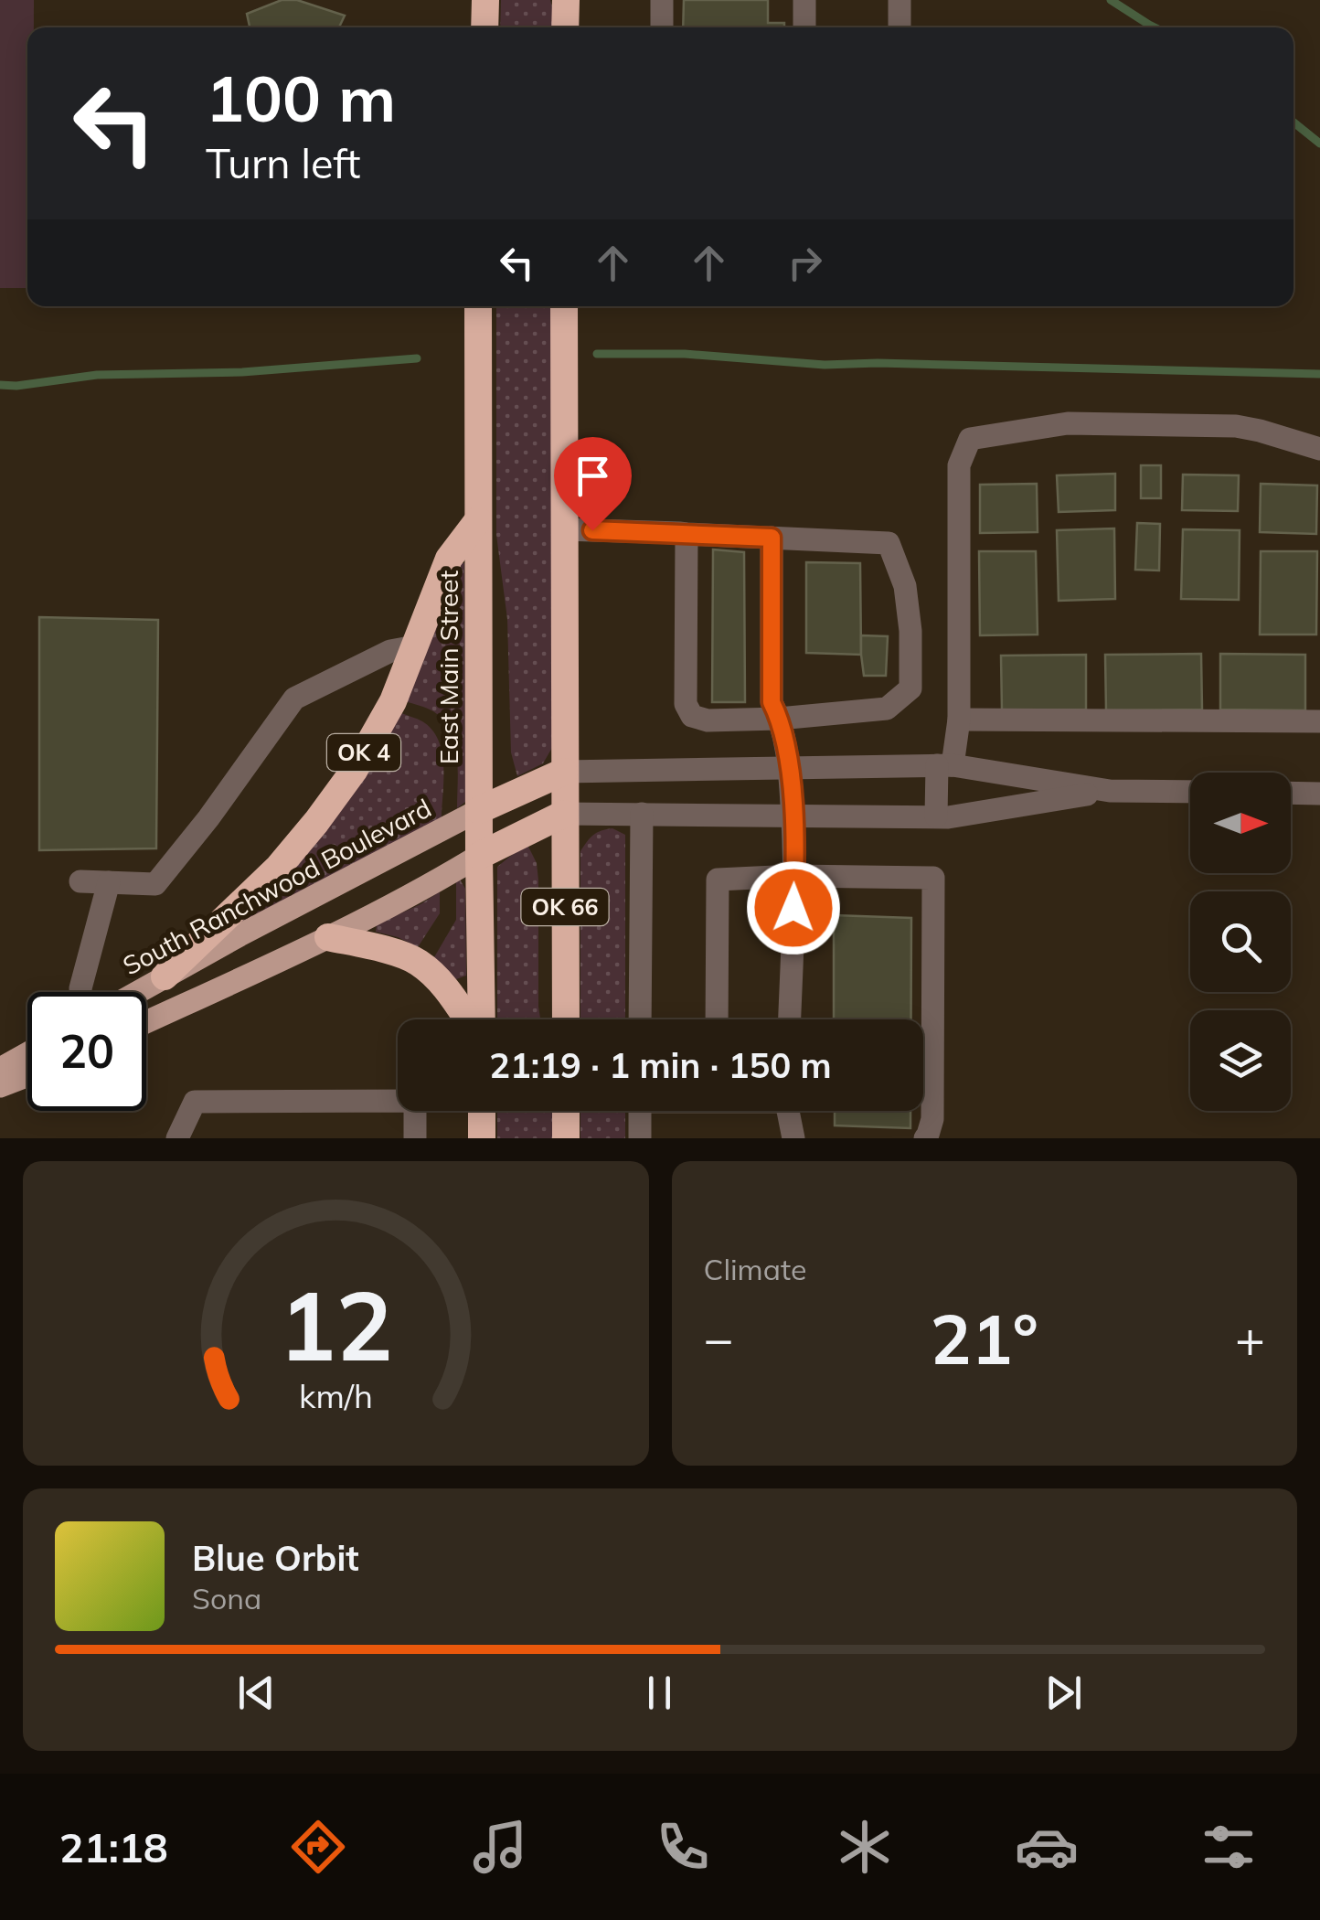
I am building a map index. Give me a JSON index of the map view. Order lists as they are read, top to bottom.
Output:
{
  "streets": {
    "highway": ["East Main Street", "OK 4", "OK 66"],
    "main road": ["South Ranchwood Boulevard"]
  },
  "crossings": [
    ["East Main Street", "OK 4"],
    ["East Main Street", "South Ranchwood Boulevard"],
    ["OK 4", "South Ranchwood Boulevard"]
  ],
  "north": "right",
  "page": {
    "turn": ["100 m", "Turn left"],
    "limit": "20",
    "trip": "21:19 · 1 min · 150 m",
    "tile": "Climate",
    "heat": ["−", "21°", "+"],
    "song": ["Blue Orbit", "Sona"],
    "tabs": "21:18",
    "gauge": ["12", "km/h"]
  }
}
